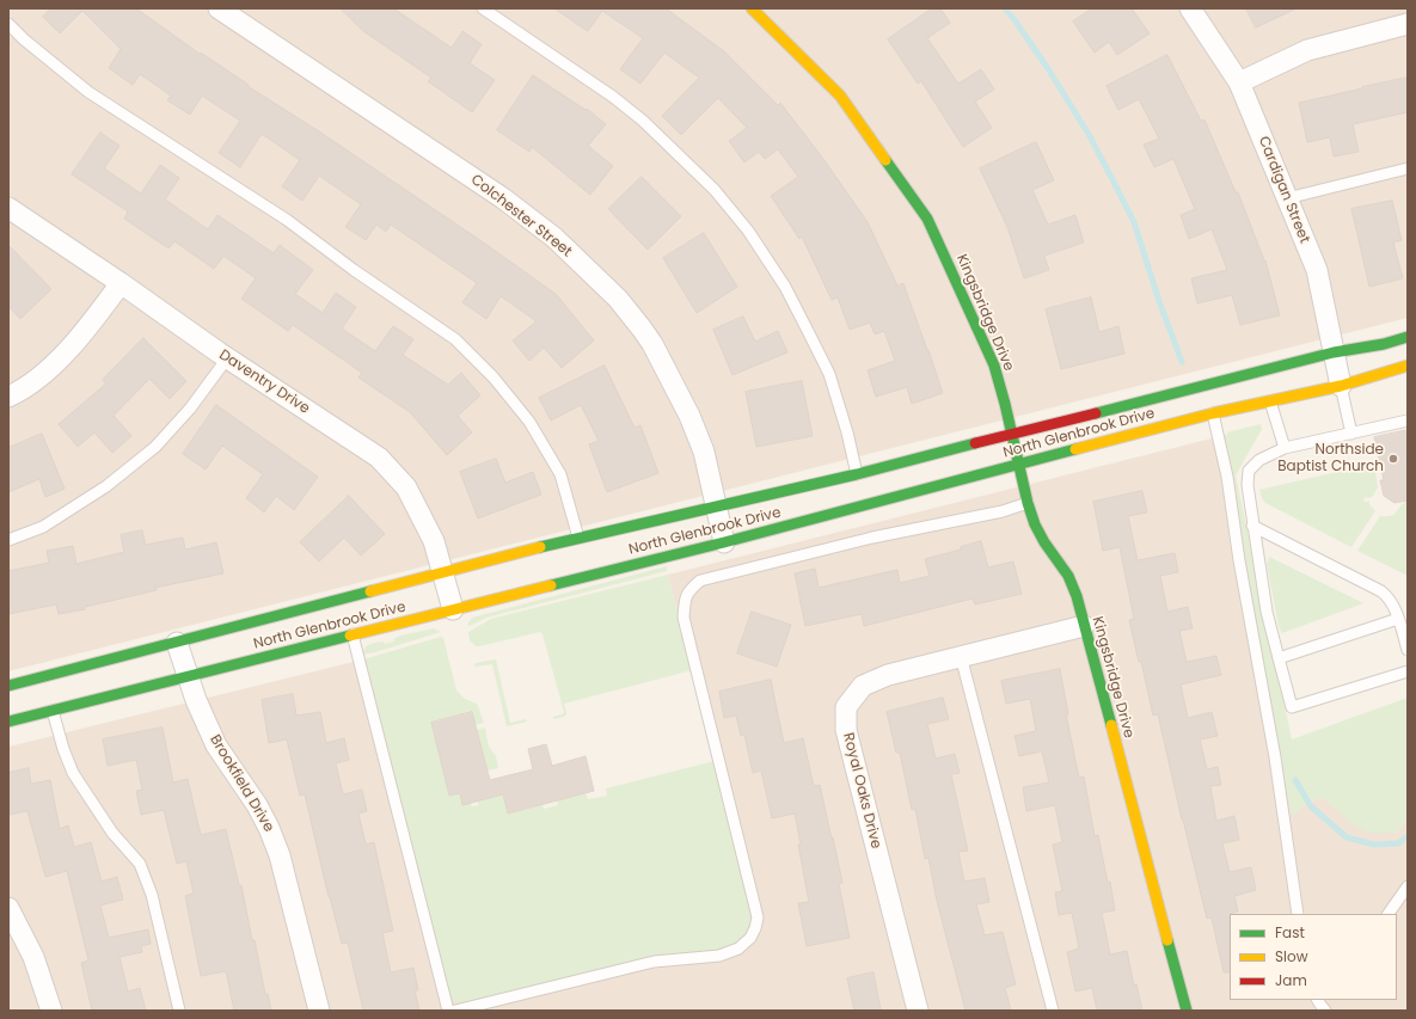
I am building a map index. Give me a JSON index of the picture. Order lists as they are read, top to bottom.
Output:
{
  "streets": {
    "main road": ["Kingsbridge Drive", "North Glenbrook Drive"],
    "street": [
      "Cardigan Street",
      "Colchester Street",
      "Daventry Drive",
      "Brookfield Drive",
      "Royal Oaks Drive"
    ]
  },
  "crossings": [
    ["Cardigan Street", "North Glenbrook Drive"],
    ["Colchester Street", "North Glenbrook Drive"],
    ["Kingsbridge Drive", "North Glenbrook Drive"],
    ["Kingsbridge Drive", "Royal Oaks Drive"],
    ["Daventry Drive", "North Glenbrook Drive"],
    ["North Glenbrook Drive", "Brookfield Drive"]
  ],
  "places": ["Northside Baptist Church"],
  "legend": ["Fast", "Slow", "Jam"]
}
